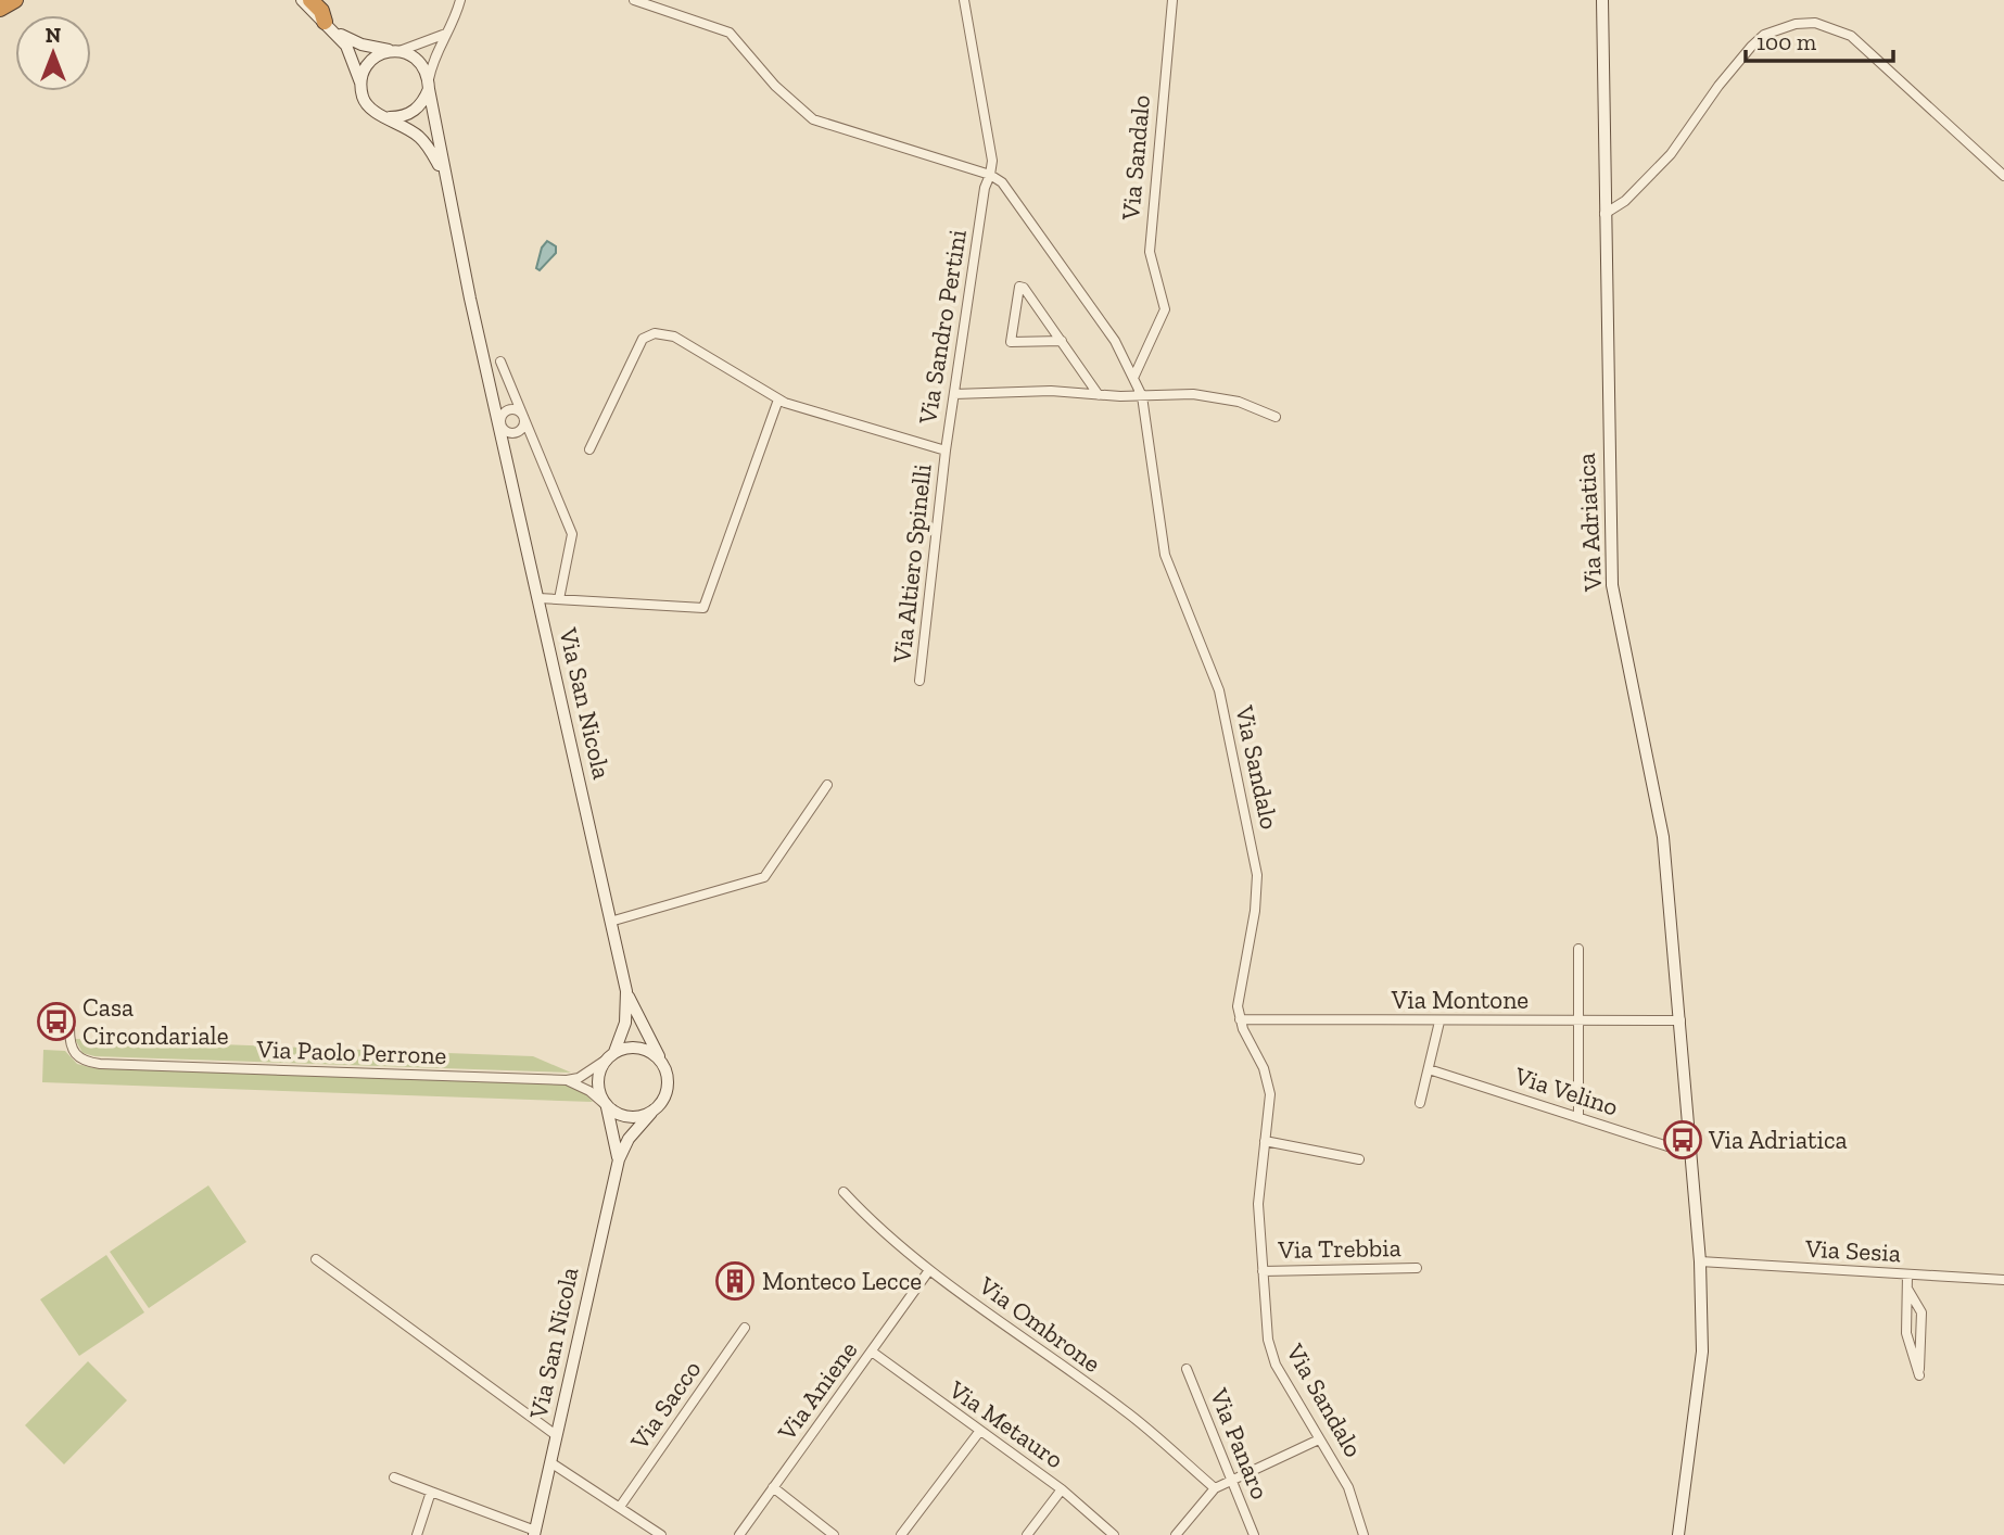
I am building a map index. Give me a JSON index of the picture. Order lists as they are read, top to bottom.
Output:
{
  "streets": {
    "street": [
      "Via Sandalo",
      "Via Sandro Pertini",
      "Via Adriatica",
      "Via Altiero Spinelli",
      "Via San Nicola",
      "Via Montone",
      "Via Paolo Perrone",
      "Via Velino",
      "Via Trebbia",
      "Via Sesia",
      "Via Ombrone",
      "Via Aniene",
      "Via Sacco",
      "Via Metauro",
      "Via Panaro"
    ]
  },
  "crossings": [
    ["Via Sandalo", "Via Montone"],
    ["Via Sandalo", "Via Trebbia"],
    ["Via Sandro Pertini", "Via Altiero Spinelli"],
    ["Via Adriatica", "Via Montone"],
    ["Via Adriatica", "Via Velino"],
    ["Via Adriatica", "Via Sesia"],
    ["Via San Nicola", "Via Paolo Perrone"],
    ["Via Ombrone", "Via Aniene"],
    ["Via Aniene", "Via Metauro"]
  ],
  "places": {
    "bus stop": ["Casa Circondariale", "Via Adriatica"],
    "building": ["Monteco Lecce"]
  },
  "scale_bar": "100 m",
  "north": "top"
}
